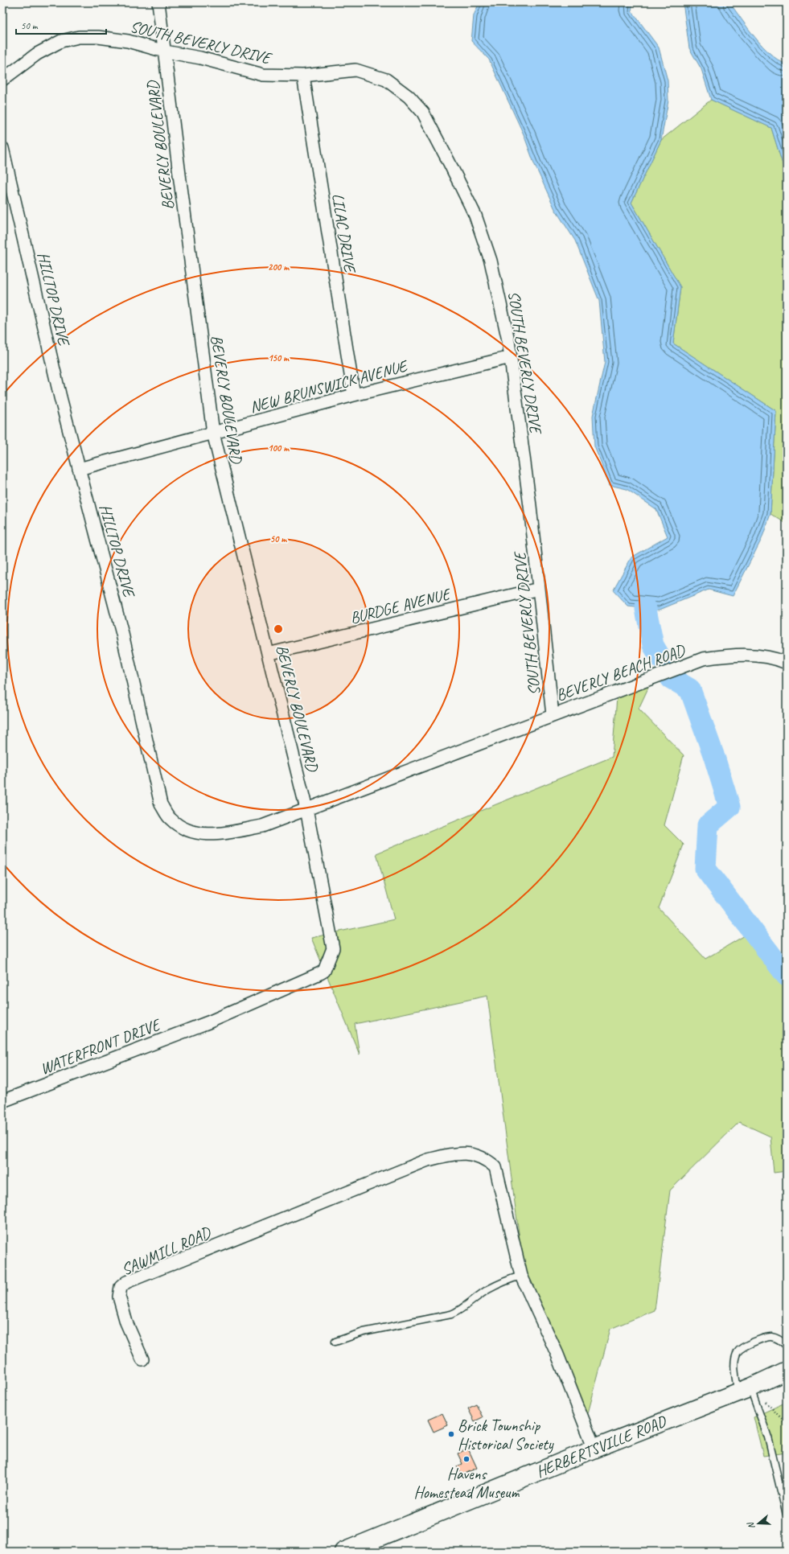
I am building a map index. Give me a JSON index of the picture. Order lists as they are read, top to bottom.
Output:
{
  "streets": {
    "main road": ["HERBERTSVILLE ROAD"],
    "street": [
      "SOUTH BEVERLY DRIVE",
      "BEVERLY BOULEVARD",
      "LILAC DRIVE",
      "HILLTOP DRIVE",
      "NEW BRUNSWICK AVENUE",
      "BURDGE AVENUE",
      "BEVERLY BEACH ROAD",
      "WATERFRONT DRIVE",
      "SAWMILL ROAD"
    ]
  },
  "crossings": [
    ["SOUTH BEVERLY DRIVE", "BEVERLY BOULEVARD"],
    ["SOUTH BEVERLY DRIVE", "LILAC DRIVE"],
    ["SOUTH BEVERLY DRIVE", "NEW BRUNSWICK AVENUE"],
    ["SOUTH BEVERLY DRIVE", "BURDGE AVENUE"],
    ["SOUTH BEVERLY DRIVE", "BEVERLY BEACH ROAD"],
    ["BEVERLY BOULEVARD", "HILLTOP DRIVE"],
    ["BEVERLY BOULEVARD", "NEW BRUNSWICK AVENUE"],
    ["BEVERLY BOULEVARD", "BURDGE AVENUE"],
    ["BEVERLY BOULEVARD", "BEVERLY BEACH ROAD"],
    ["BEVERLY BOULEVARD", "WATERFRONT DRIVE"],
    ["LILAC DRIVE", "NEW BRUNSWICK AVENUE"],
    ["HILLTOP DRIVE", "NEW BRUNSWICK AVENUE"],
    ["HILLTOP DRIVE", "BEVERLY BEACH ROAD"]
  ],
  "places": ["Brick Township Historical Society", "Havens Homestead Museum"],
  "scale_bar": "50 m",
  "north": "left",
  "rings": [
    "200 m",
    "150 m",
    "100 m",
    "50 m"
  ]
}
